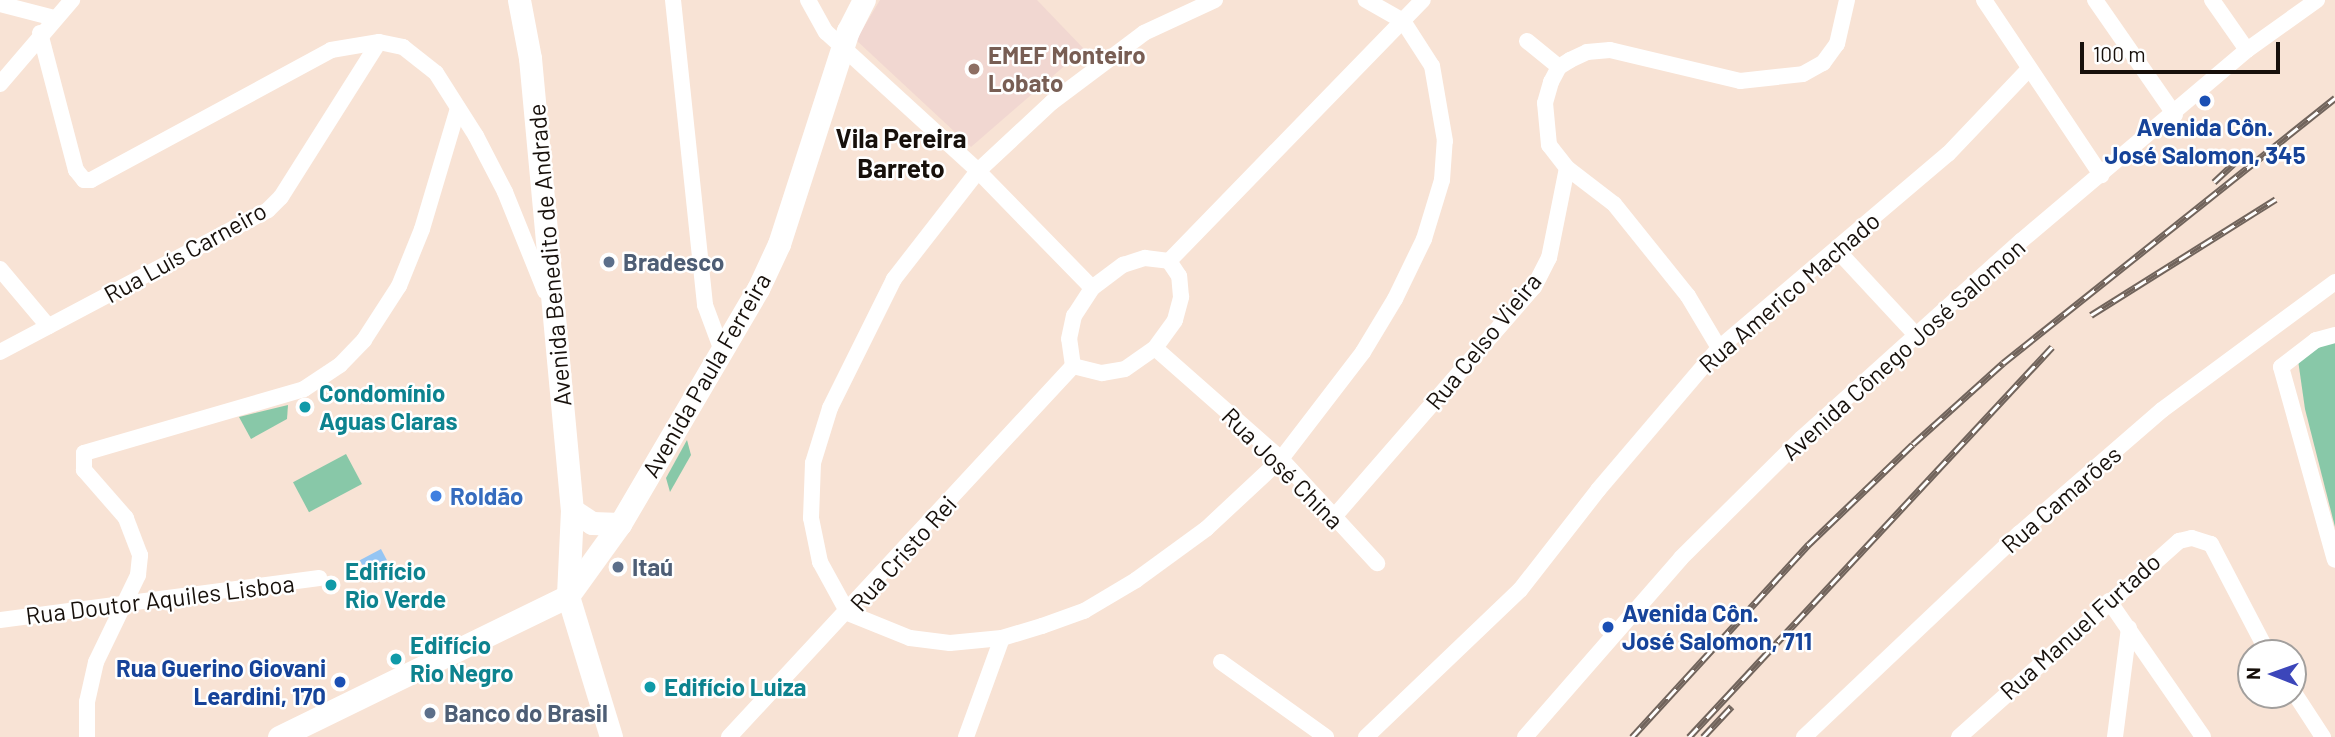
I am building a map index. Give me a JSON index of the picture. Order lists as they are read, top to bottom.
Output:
{
  "streets": {
    "main road": ["Avenida Benedito de Andrade", "Avenida Paula Ferreira"],
    "street": [
      "Rua Luís Carneiro",
      "Rua Americo Machado",
      "Rua Celso Vieira",
      "Avenida Cônego José Salomon",
      "Rua José China",
      "Rua Camarões",
      "Rua Cristo Rei",
      "Rua Doutor Aquiles Lisboa",
      "Rua Manuel Furtado"
    ]
  },
  "crossings": [
    ["Avenida Benedito de Andrade", "Avenida Paula Ferreira"],
    ["Rua Celso Vieira", "Rua José China"],
    ["Rua José China", "Rua Cristo Rei"]
  ],
  "districts": ["Vila Pereira Barreto"],
  "places": [
    "EMEF Monteiro Lobato",
    "Avenida Côn. José Salomon, 345",
    "Bradesco",
    "Condomínio Aguas Claras",
    "Roldão",
    "Itaú",
    "Edifício Rio Verde",
    "Avenida Côn. José Salomon, 711",
    "Edifício Rio Negro",
    "Rua Guerino Giovani Leardini, 170",
    "Edifício Luiza",
    "Banco do Brasil"
  ],
  "scale_bar": "100 m",
  "north": "left"
}
